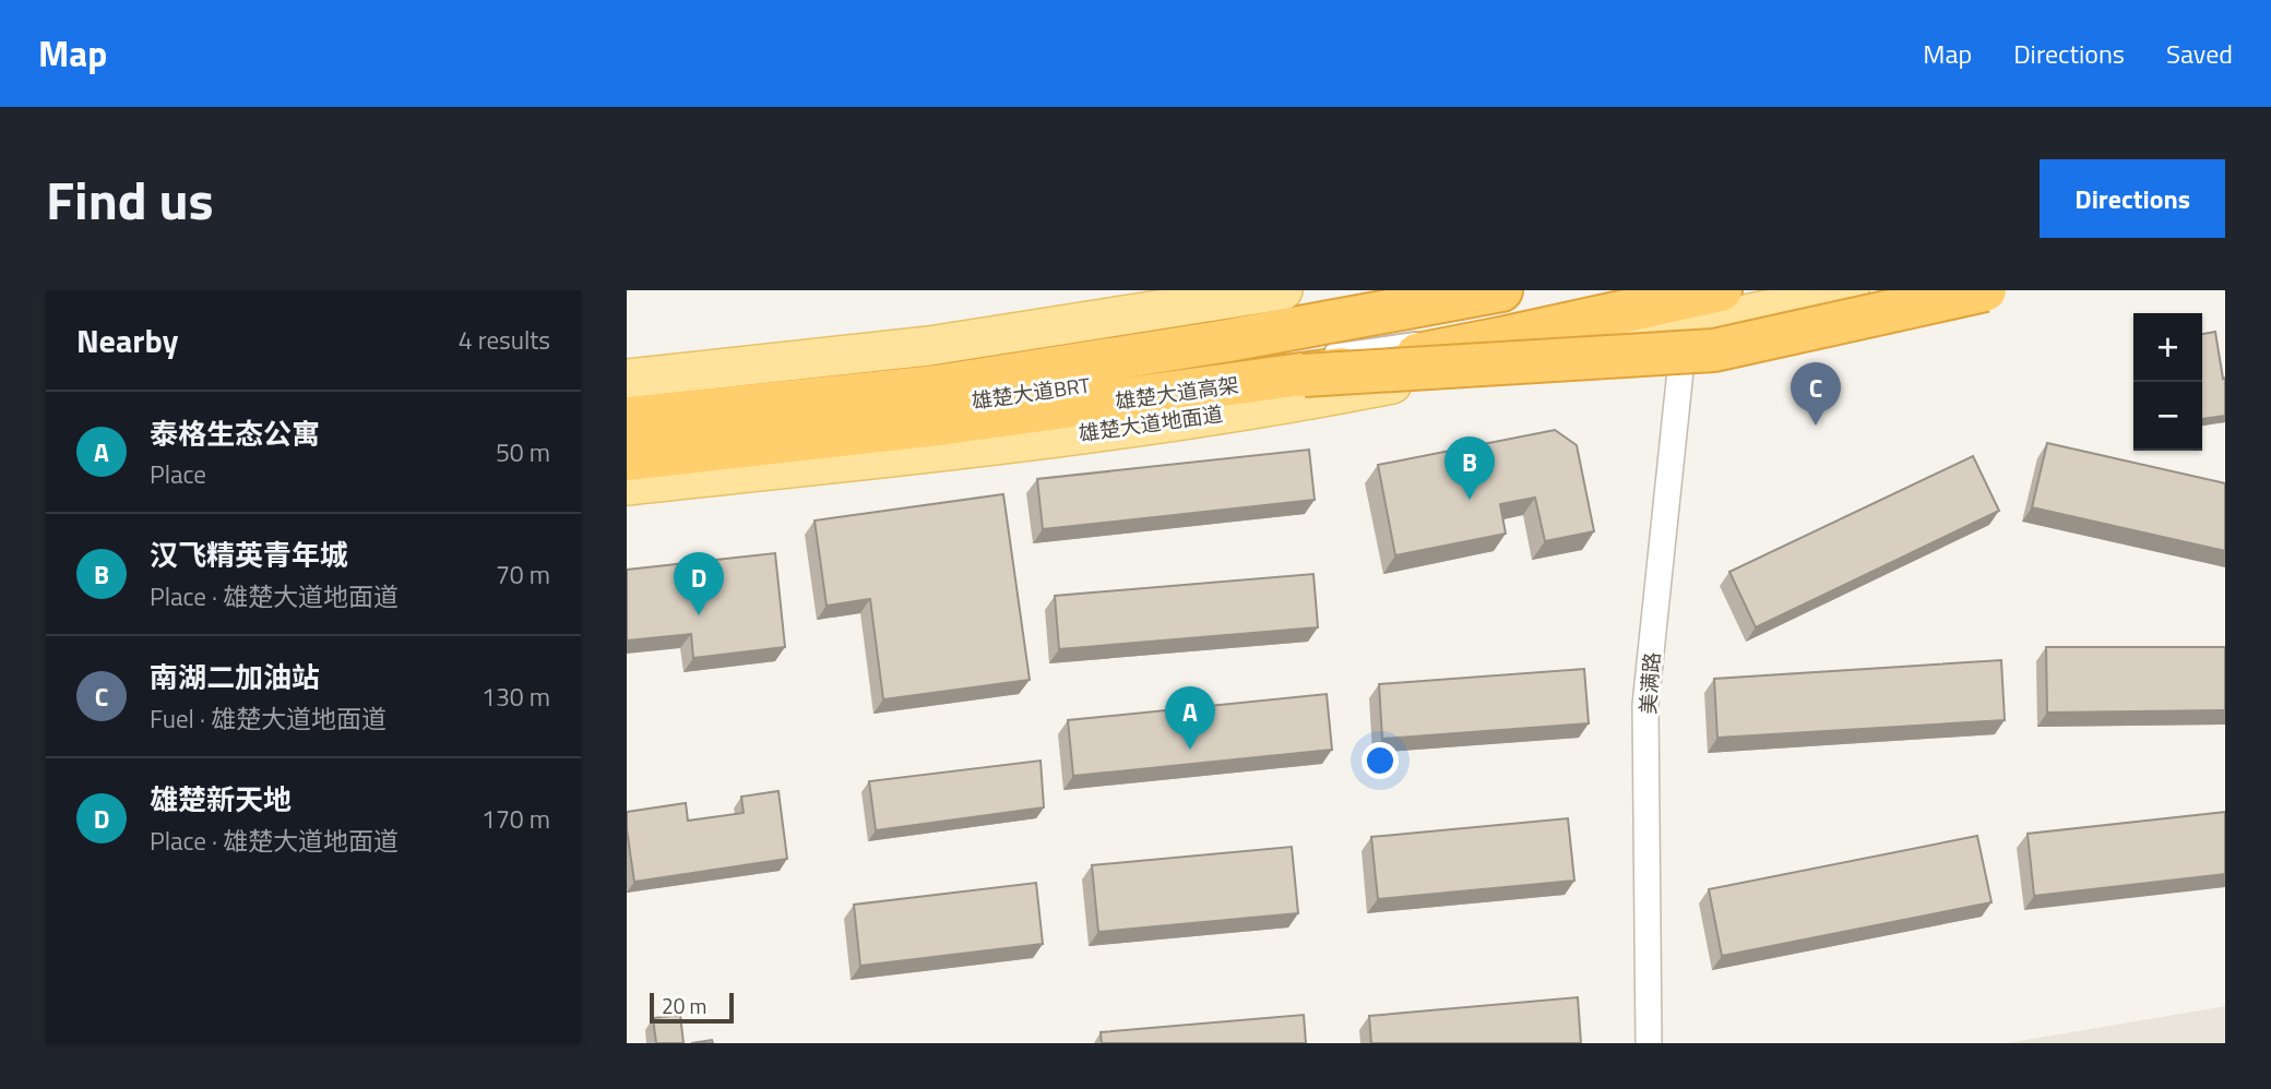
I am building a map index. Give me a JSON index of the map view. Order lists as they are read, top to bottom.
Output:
{
  "streets": {
    "highway": ["雄楚大道高架"],
    "main road": ["雄楚大道地面道"],
    "street": ["美满路"]
  },
  "crossings": [
    ["雄楚大道地面道", "美满路"]
  ],
  "scale_bar": "20 m",
  "page": {
    "header": "Map",
    "nav": ["Map", "Directions", "Saved"],
    "title": "Find us",
    "buttons": "Directions",
    "heading": ["Nearby", "4 results"],
    "map_buttons": ["+", "−"],
    "pins": [
      "C",
      "B",
      "D",
      "A"
    ],
    "list": [
      {
        "mark": "A",
        "name": "泰格生态公寓",
        "note": "Place",
        "value": "50 m"
      },
      {
        "mark": "B",
        "name": "汉飞精英青年城",
        "note": "Place · 雄楚大道地面道",
        "value": "70 m"
      },
      {
        "mark": "C",
        "name": "南湖二加油站",
        "note": "Fuel · 雄楚大道地面道",
        "value": "130 m"
      },
      {
        "mark": "D",
        "name": "雄楚新天地",
        "note": "Place · 雄楚大道地面道",
        "value": "170 m"
      }
    ],
    "scale": "20 m"
  }
}
